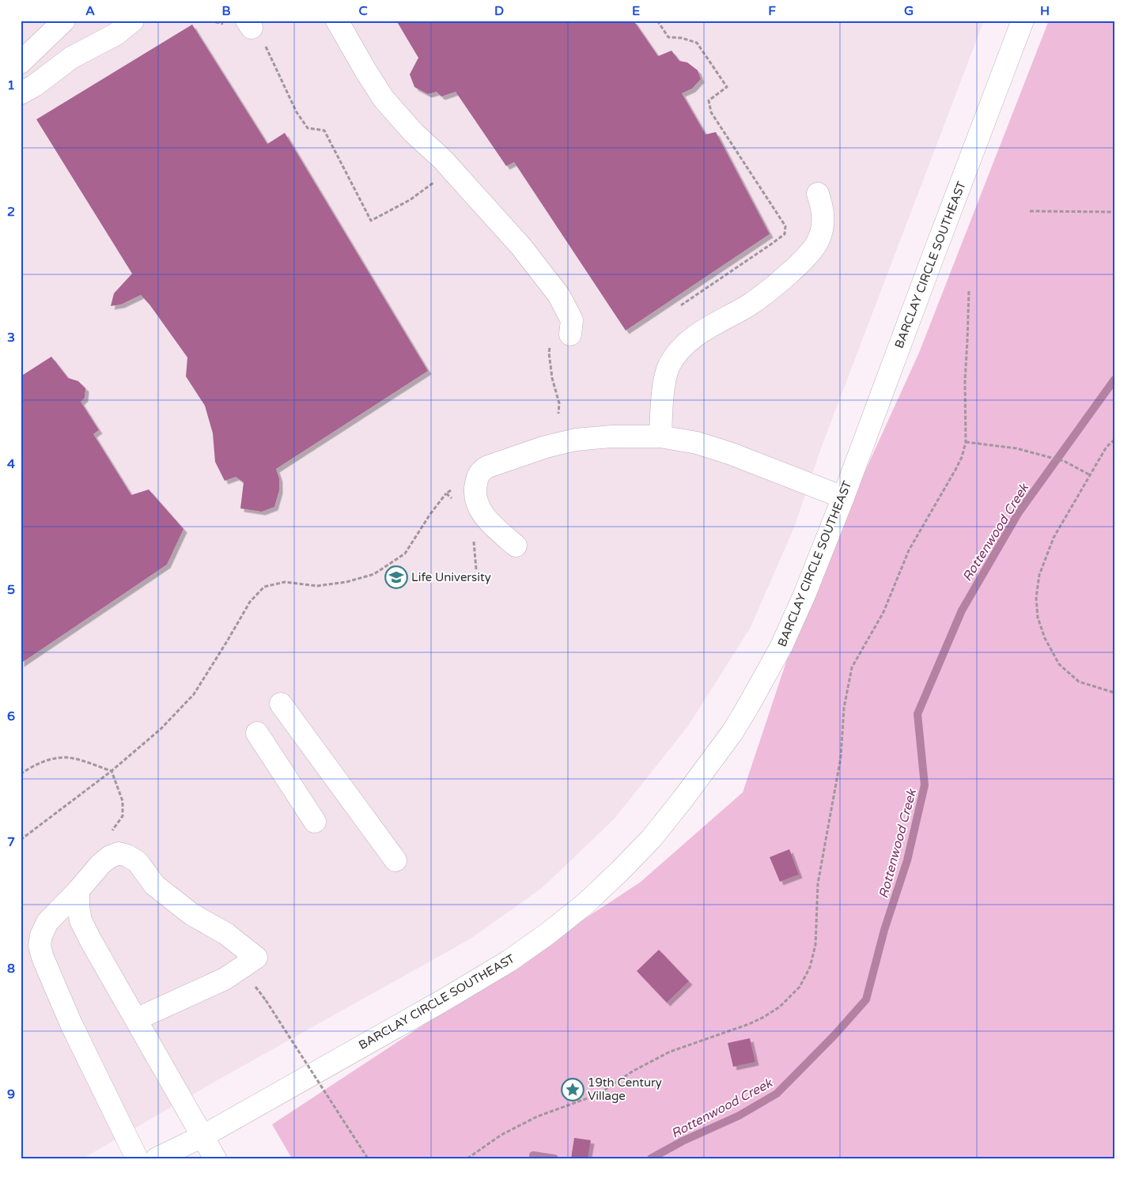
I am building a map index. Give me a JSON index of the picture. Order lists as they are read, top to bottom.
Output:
{
  "streets": {
    "street": ["BARCLAY CIRCLE SOUTHEAST"]
  },
  "water": ["Rottenwood Creek"],
  "places": {
    "school or university": ["Life University"],
    "place": ["19th Century Village"]
  },
  "grid": {
    "columns": [
      "A",
      "B",
      "C",
      "D",
      "E",
      "F",
      "G",
      "H"
    ],
    "rows": [
      "1",
      "2",
      "3",
      "4",
      "5",
      "6",
      "7",
      "8",
      "9"
    ]
  }
}
